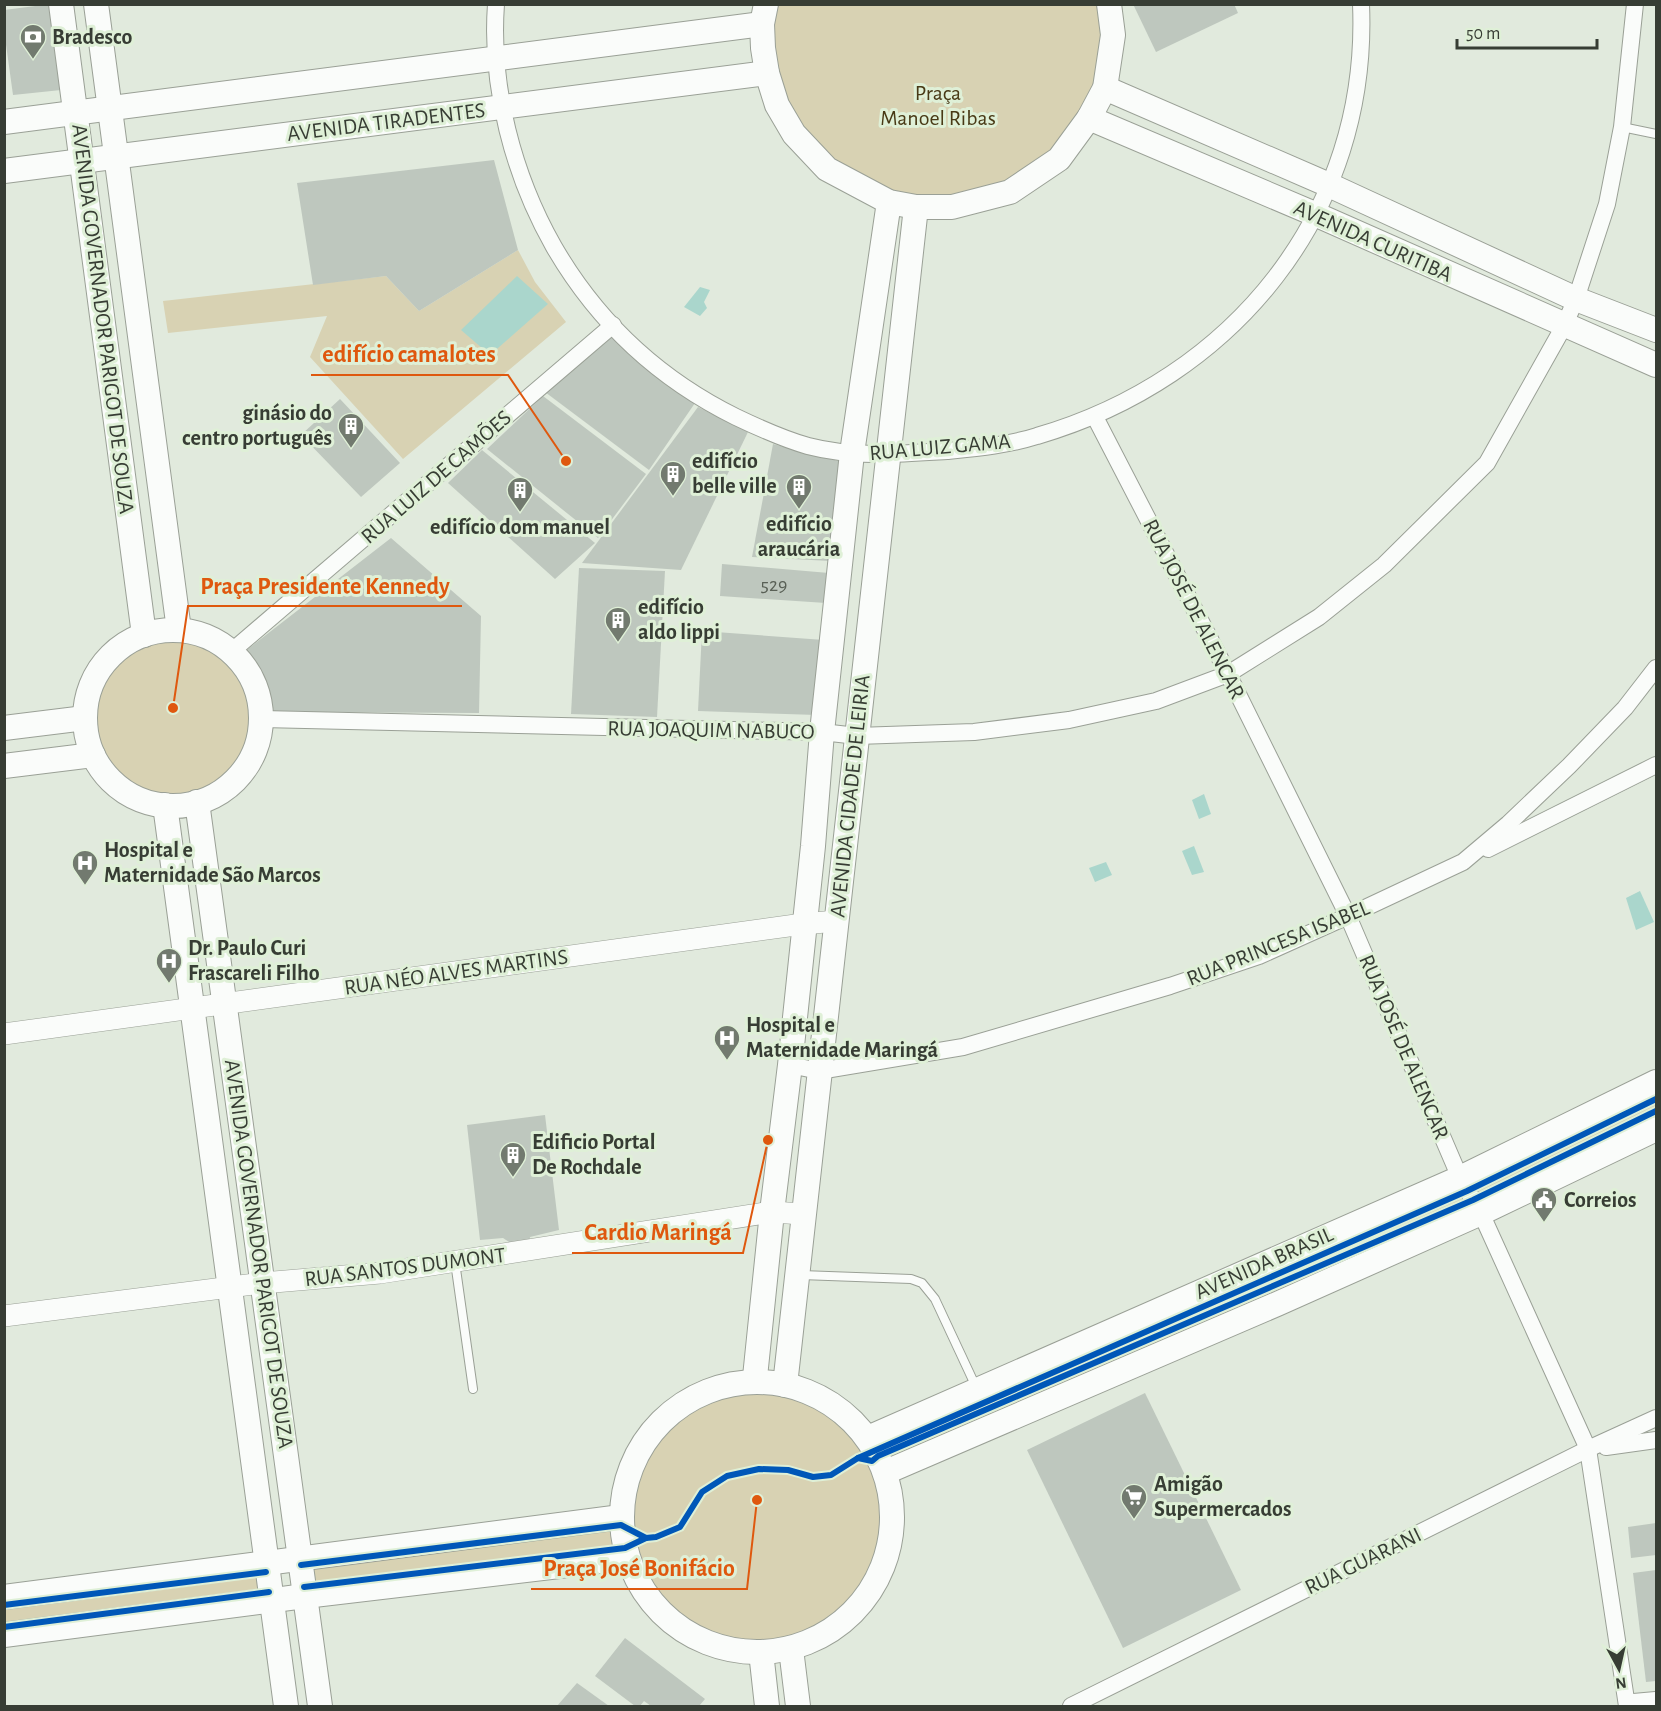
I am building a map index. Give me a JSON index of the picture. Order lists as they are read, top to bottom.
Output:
{
  "streets": {
    "main road": [
      "AVENIDA TIRADENTES",
      "AVENIDA CURITIBA",
      "AVENIDA GOVERNADOR PARIGOT DE SOUZA",
      "AVENIDA CIDADE DE LEIRIA",
      "AVENIDA BRASIL"
    ],
    "street": [
      "RUA LUIZ GAMA",
      "RUA LUIZ DE CAMÕES",
      "RUA JOSÉ DE ALENCAR",
      "RUA JOAQUIM NABUCO",
      "RUA PRINCESA ISABEL",
      "RUA NÉO ALVES MARTINS",
      "RUA SANTOS DUMONT",
      "RUA GUARANI"
    ]
  },
  "crossings": [
    ["AVENIDA TIRADENTES", "AVENIDA GOVERNADOR PARIGOT DE SOUZA"],
    ["AVENIDA TIRADENTES", "RUA LUIZ GAMA"],
    ["AVENIDA CURITIBA", "RUA LUIZ GAMA"],
    ["AVENIDA CURITIBA", "RUA JOAQUIM NABUCO"],
    ["AVENIDA GOVERNADOR PARIGOT DE SOUZA", "RUA LUIZ DE CAMÕES"],
    ["AVENIDA GOVERNADOR PARIGOT DE SOUZA", "RUA JOAQUIM NABUCO"],
    ["AVENIDA GOVERNADOR PARIGOT DE SOUZA", "RUA NÉO ALVES MARTINS"],
    ["AVENIDA GOVERNADOR PARIGOT DE SOUZA", "RUA SANTOS DUMONT"],
    ["RUA LUIZ GAMA", "RUA LUIZ DE CAMÕES"],
    ["RUA LUIZ GAMA", "RUA JOSÉ DE ALENCAR"],
    ["RUA LUIZ GAMA", "AVENIDA CIDADE DE LEIRIA"],
    ["RUA LUIZ DE CAMÕES", "RUA JOAQUIM NABUCO"],
    ["RUA JOSÉ DE ALENCAR", "RUA JOAQUIM NABUCO"],
    ["RUA JOSÉ DE ALENCAR", "RUA PRINCESA ISABEL"],
    ["RUA JOSÉ DE ALENCAR", "AVENIDA BRASIL"],
    ["RUA JOSÉ DE ALENCAR", "RUA GUARANI"],
    ["RUA JOAQUIM NABUCO", "AVENIDA CIDADE DE LEIRIA"],
    ["AVENIDA CIDADE DE LEIRIA", "RUA PRINCESA ISABEL"],
    ["AVENIDA CIDADE DE LEIRIA", "RUA NÉO ALVES MARTINS"],
    ["AVENIDA CIDADE DE LEIRIA", "RUA SANTOS DUMONT"]
  ],
  "parks": ["Praça Manoel Ribas"],
  "places": {
    "bank": ["Bradesco"],
    "building": [
      "ginásio do centro português",
      "edifício belle ville",
      "edifício araucária",
      "edifício dom manuel",
      "edifício aldo lippi",
      "Edificio Portal De Rochdale"
    ],
    "other": [
      "edifício camalotes",
      "Praça Presidente Kennedy",
      "Cardio Maringá",
      "Praça José Bonifácio"
    ],
    "hospital": ["Hospital e Maternidade São Marcos", "Dr. Paulo Curi Frascareli Filho", "Hospital e Maternidade Maringá"],
    "public building": ["Correios"],
    "supermarket": ["Amigão Supermercados"]
  },
  "house_numbers": ["529"],
  "scale_bar": "50 m",
  "north": "bottom"
}
